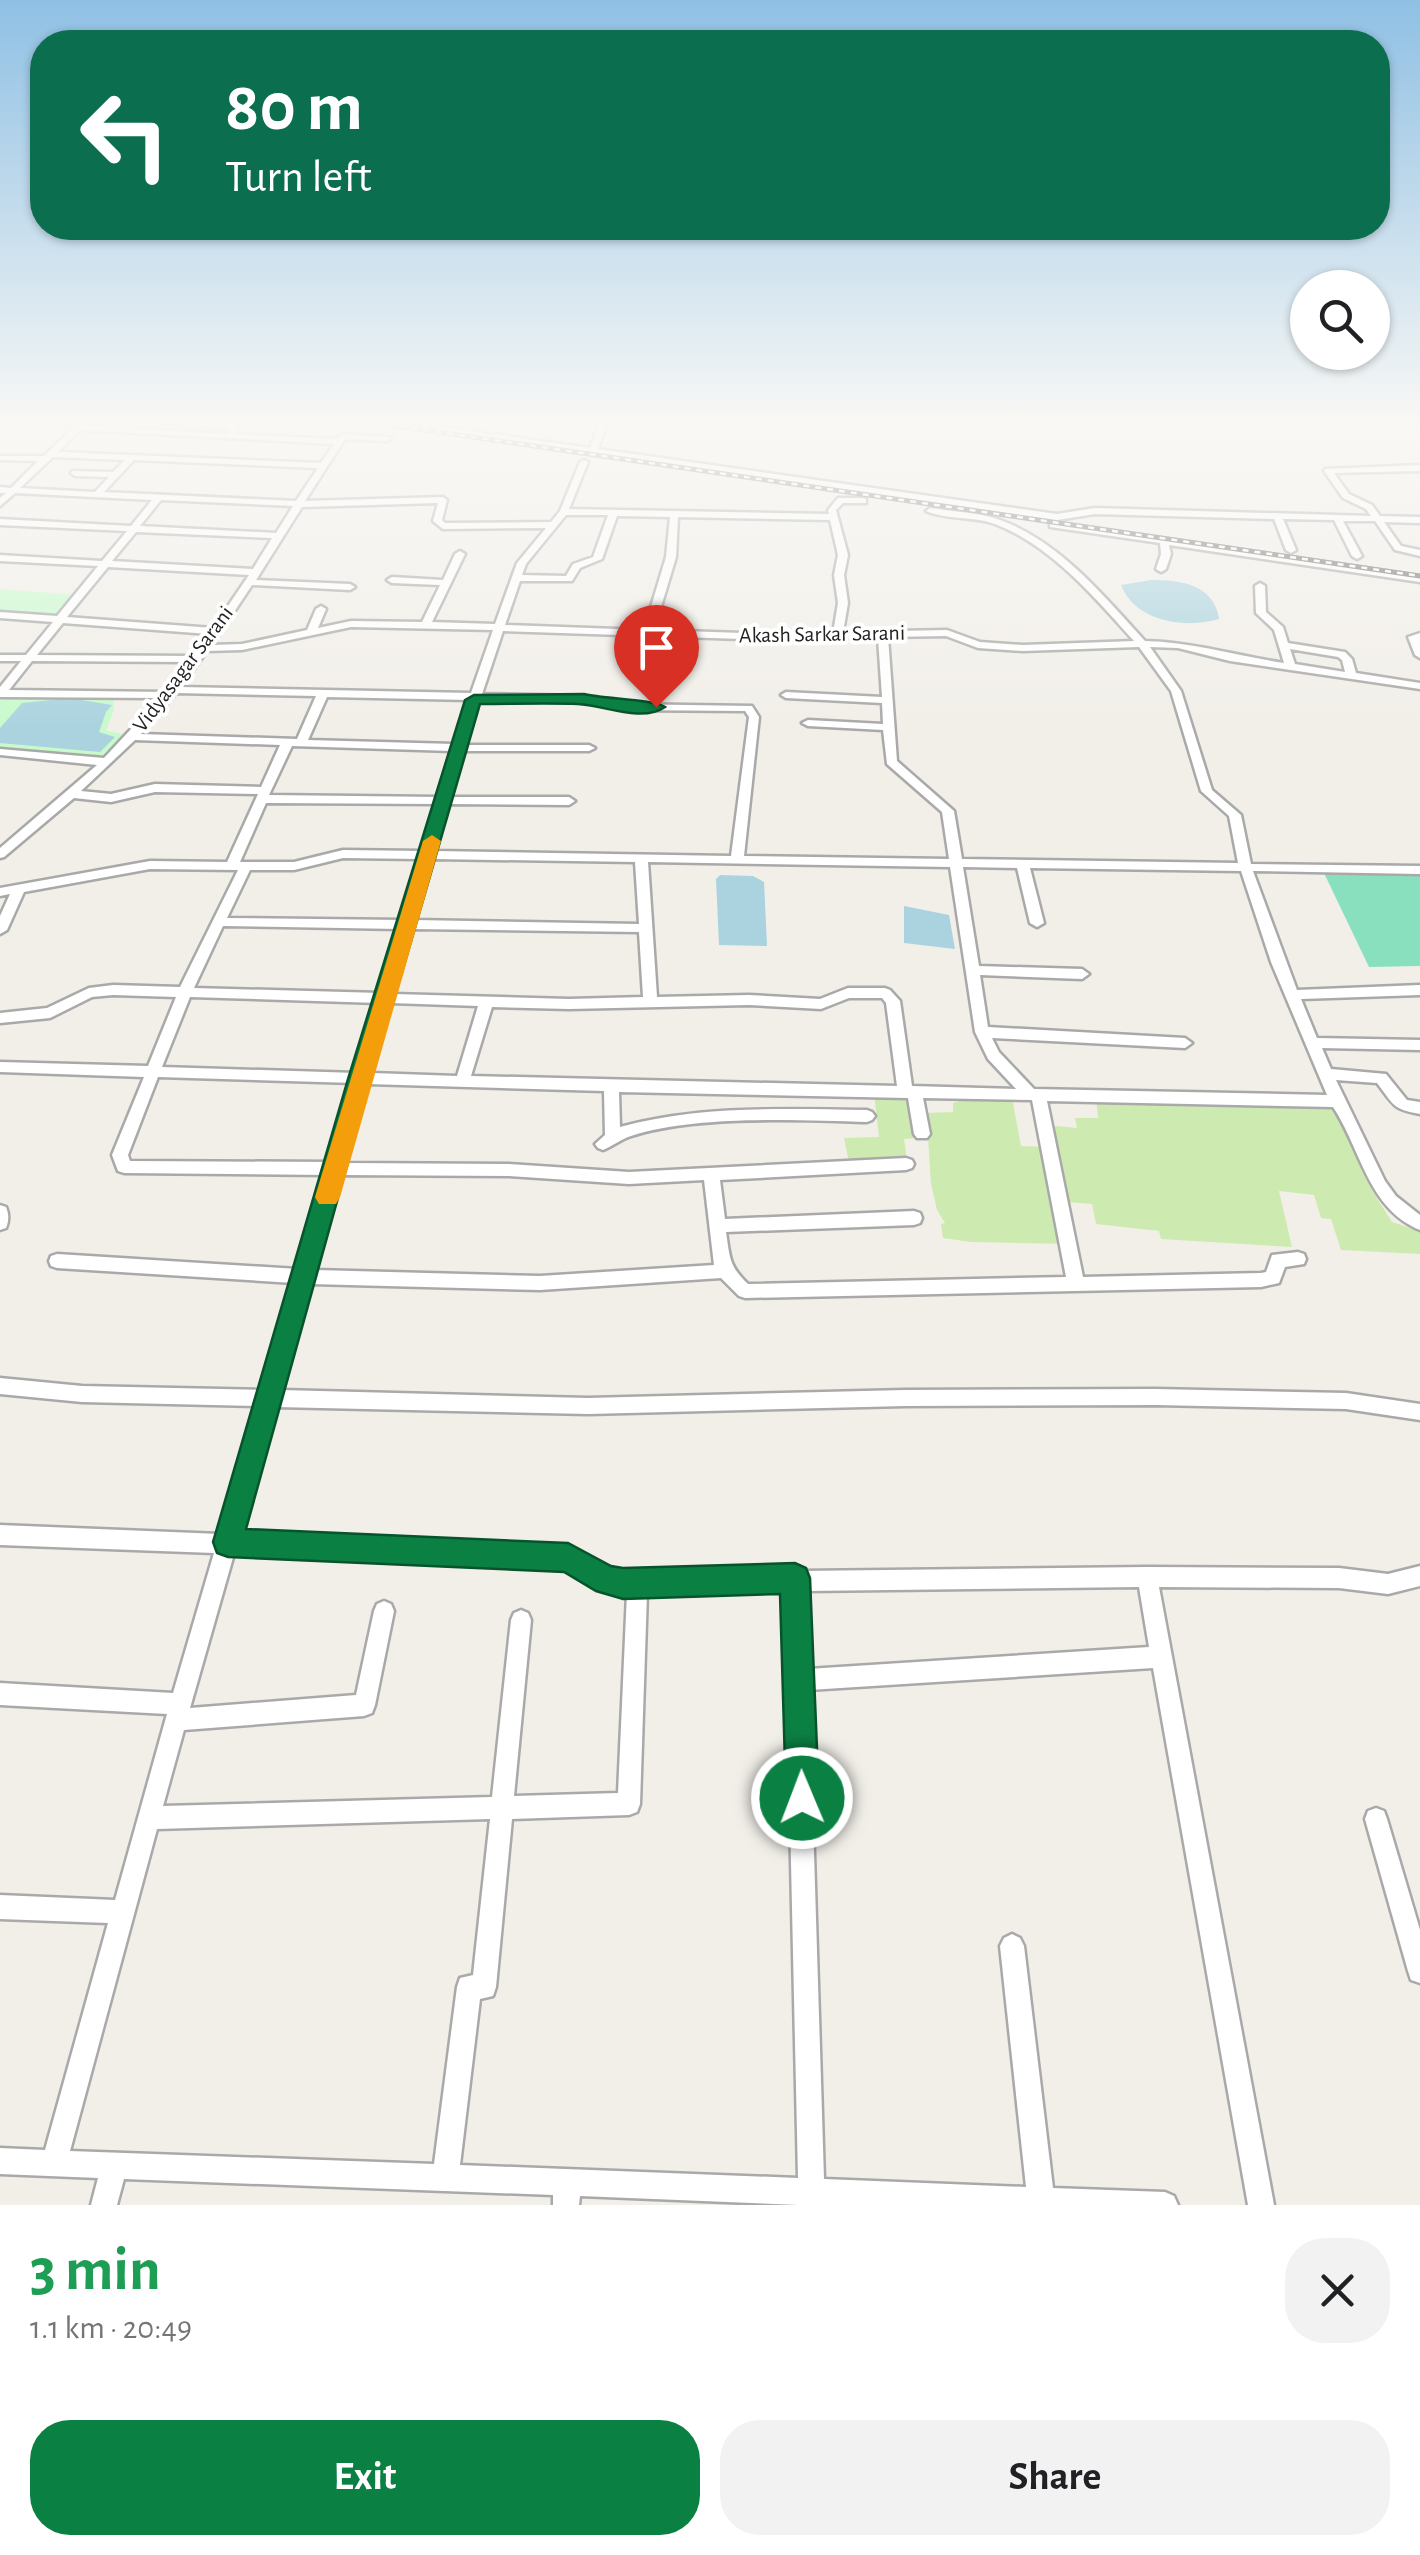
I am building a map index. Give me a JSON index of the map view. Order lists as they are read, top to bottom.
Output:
{
  "streets": {
    "street": ["Akash Sarkar Sarani", "Vidyasagar Sarani"]
  },
  "crossings": [
    ["Akash Sarkar Sarani", "Vidyasagar Sarani"]
  ],
  "page": {
    "turn": ["80 m", "Turn left"],
    "heading": ["3 min", "1.1 km · 20:49"],
    "buttons": ["Exit", "Share"]
  }
}
